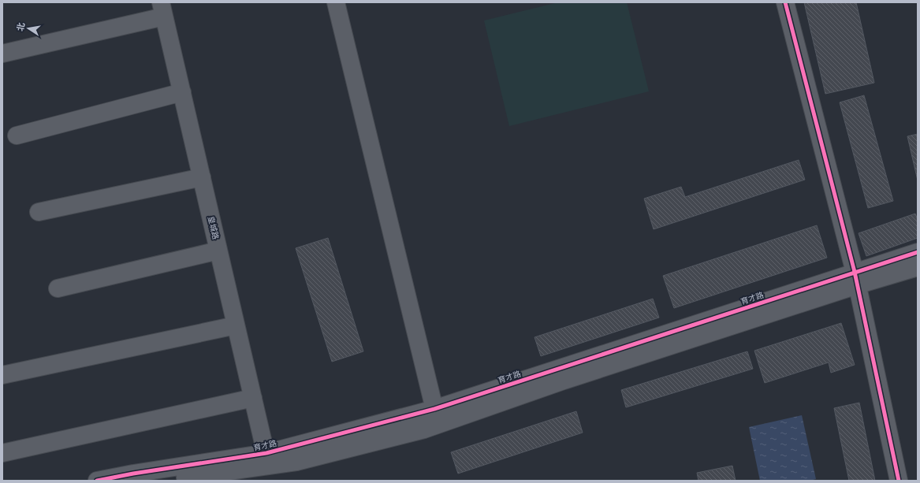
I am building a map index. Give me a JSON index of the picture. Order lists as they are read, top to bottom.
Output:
{
  "streets": {
    "street": ["皇城路", "育才路"]
  },
  "crossings": [
    ["皇城路", "育才路"]
  ],
  "north": "left"
}
